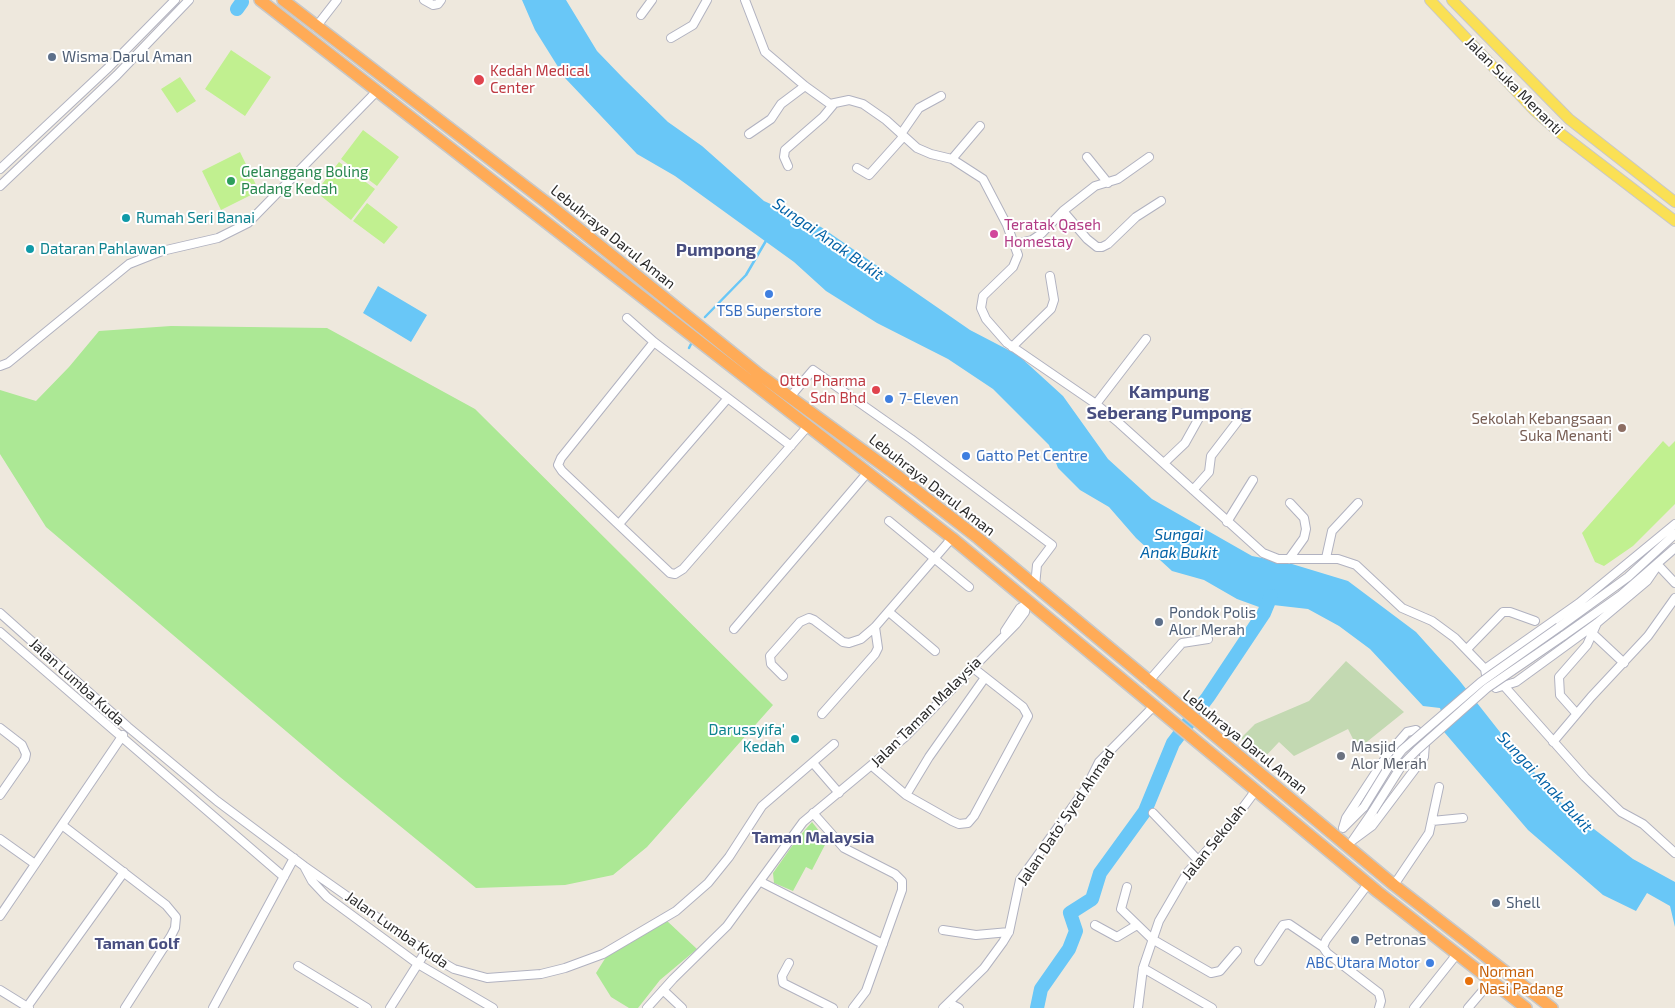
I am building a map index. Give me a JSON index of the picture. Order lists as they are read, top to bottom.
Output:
{
  "streets": {
    "highway": ["Lebuhraya Darul Aman"],
    "main road": ["Jalan Suka Menanti"],
    "street": [
      "Jalan Lumba Kuda",
      "Jalan Taman Malaysia",
      "Jalan Dato' Syed Ahmad",
      "Jalan Sekolah"
    ]
  },
  "crossings": [
    ["Lebuhraya Darul Aman", "Jalan Taman Malaysia"],
    ["Lebuhraya Darul Aman", "Jalan Dato' Syed Ahmad"],
    ["Lebuhraya Darul Aman", "Jalan Sekolah"]
  ],
  "districts": [
    "Pumpong",
    "Kampung Seberang Pumpong",
    "Taman Malaysia",
    "Taman Golf"
  ],
  "water": ["Sungai Anak Bukit"],
  "places": [
    "Wisma Darul Aman",
    "Kedah Medical Center",
    "Gelanggang Boling Padang Kedah",
    "Rumah Seri Banai",
    "Teratak Qaseh Homestay",
    "Dataran Pahlawan",
    "TSB Superstore",
    "Otto Pharma Sdn Bhd",
    "7-Eleven",
    "Sekolah Kebangsaan Suka Menanti",
    "Gatto Pet Centre",
    "Pondok Polis Alor Merah",
    "Darussyifa' Kedah",
    "Masjid Alor Merah",
    "Shell",
    "Petronas",
    "ABC Utara Motor",
    "Norman Nasi Padang"
  ]
}
